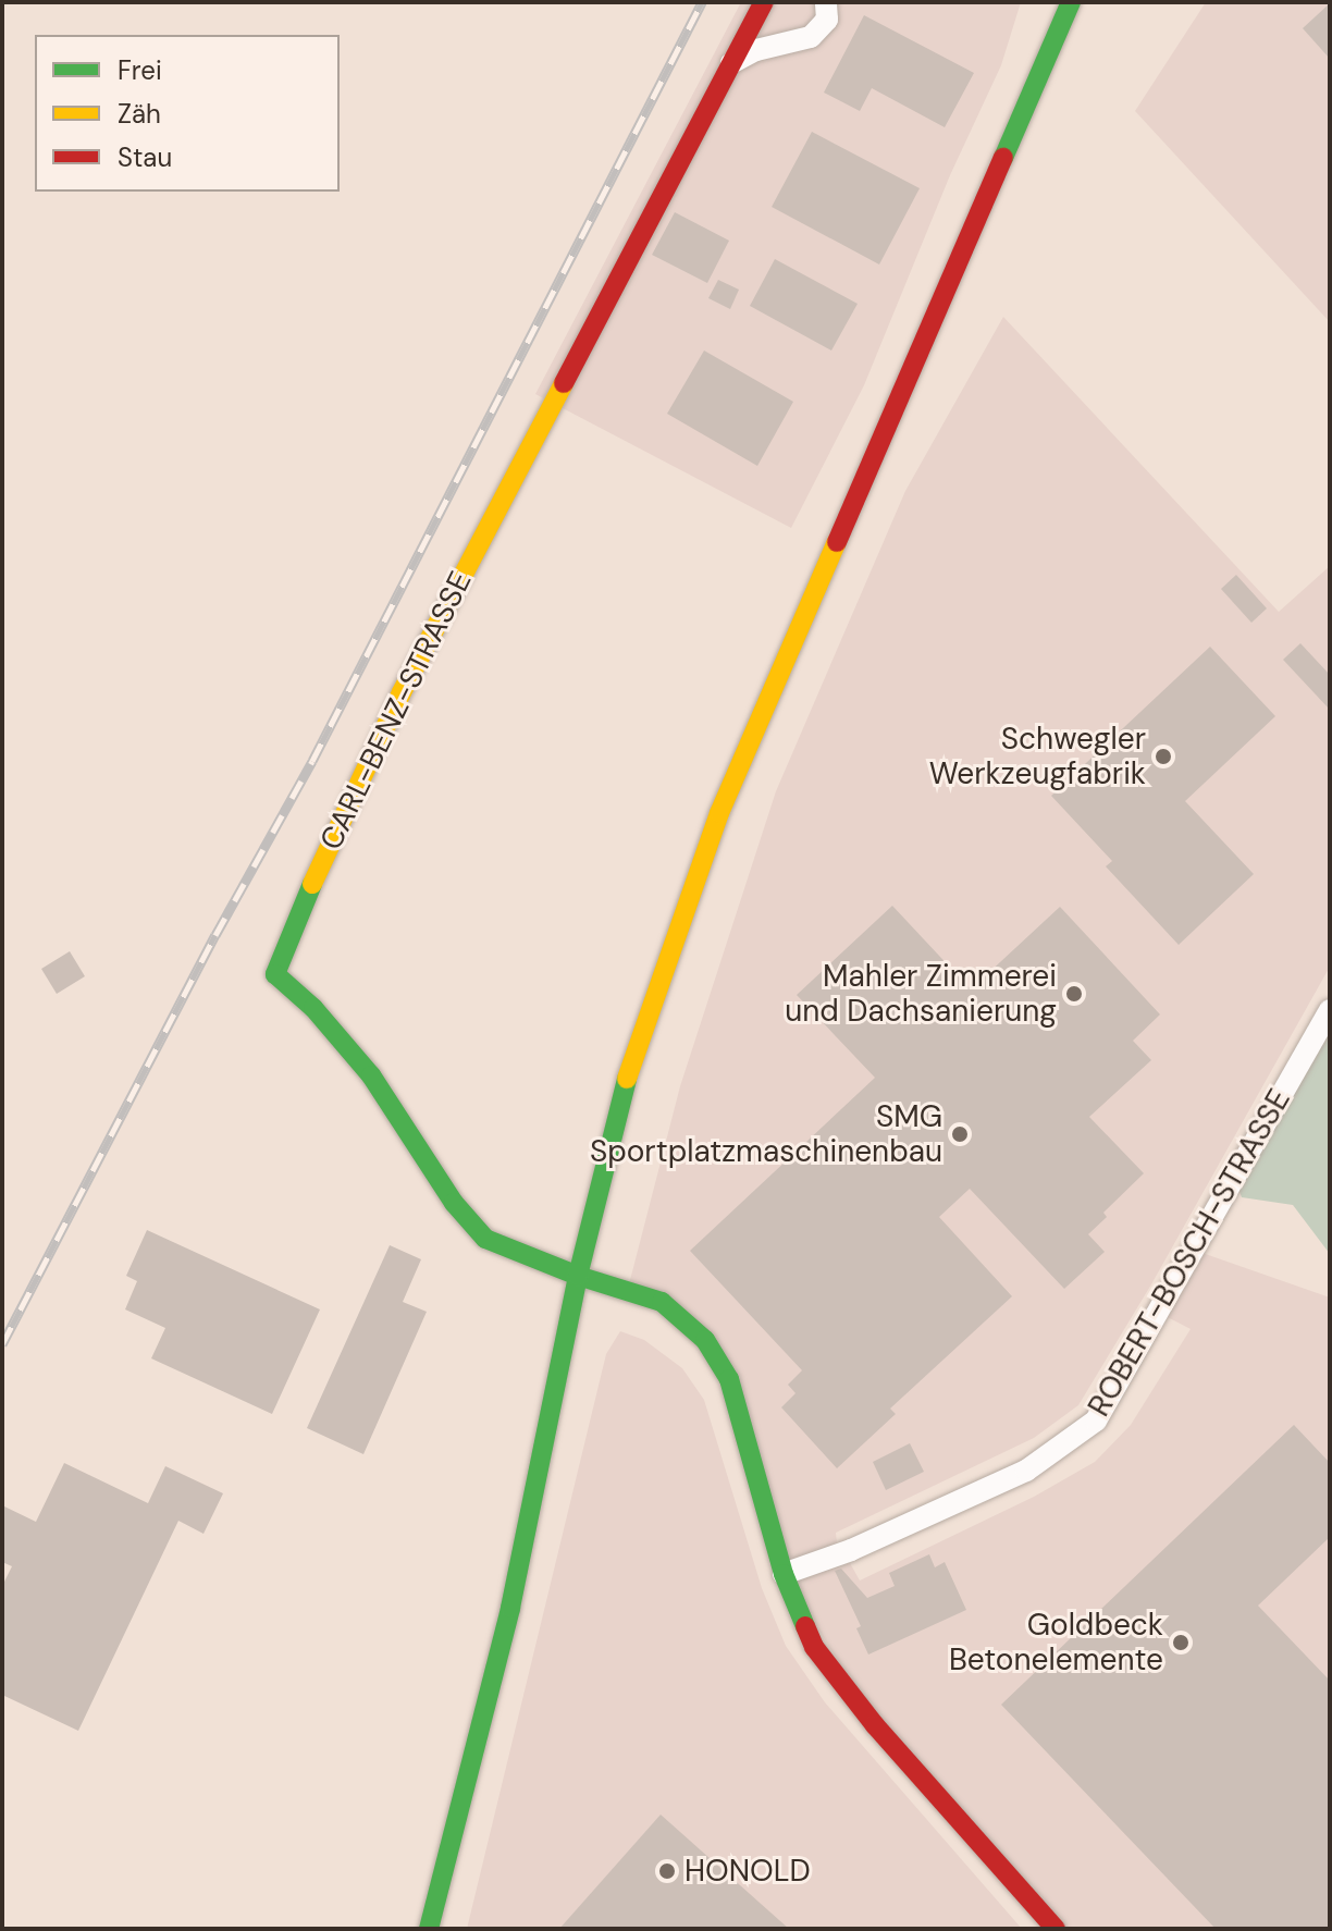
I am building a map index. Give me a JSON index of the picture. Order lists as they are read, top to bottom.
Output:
{
  "streets": {
    "street": ["CARL-BENZ-STRASSE", "ROBERT-BOSCH-STRASSE"]
  },
  "places": [
    "Schwegler Werkzeugfabrik",
    "Mahler Zimmerei und Dachsanierung",
    "SMG Sportplatzmaschinenbau",
    "Goldbeck Betonelemente",
    "HONOLD"
  ],
  "legend": ["Frei", "Zäh", "Stau"]
}
